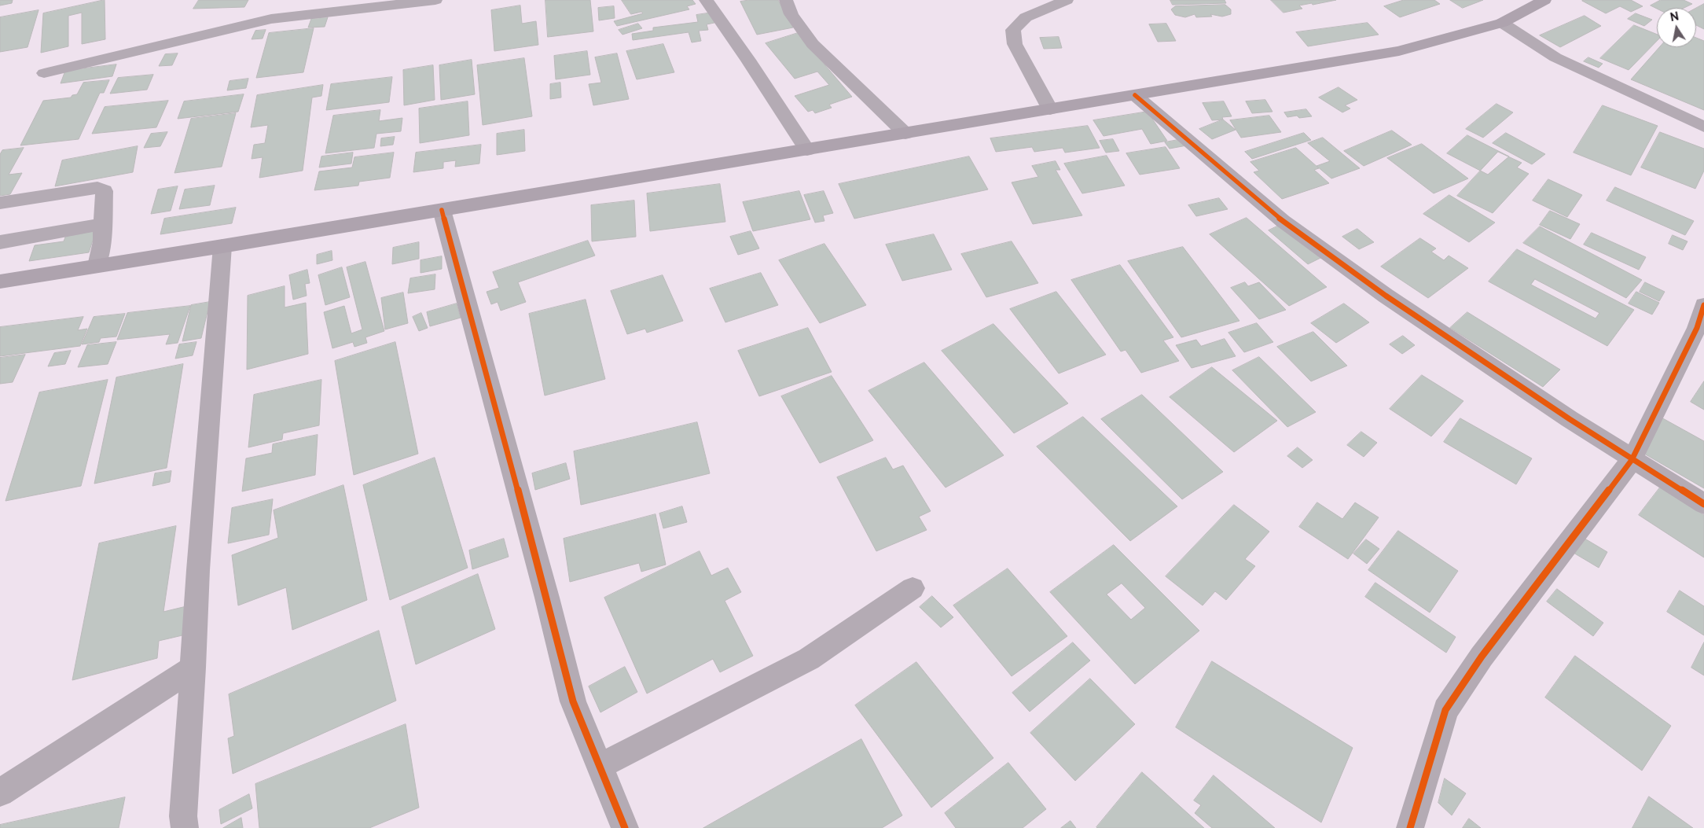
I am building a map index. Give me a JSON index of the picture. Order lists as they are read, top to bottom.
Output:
{
  "north": "top"
}
